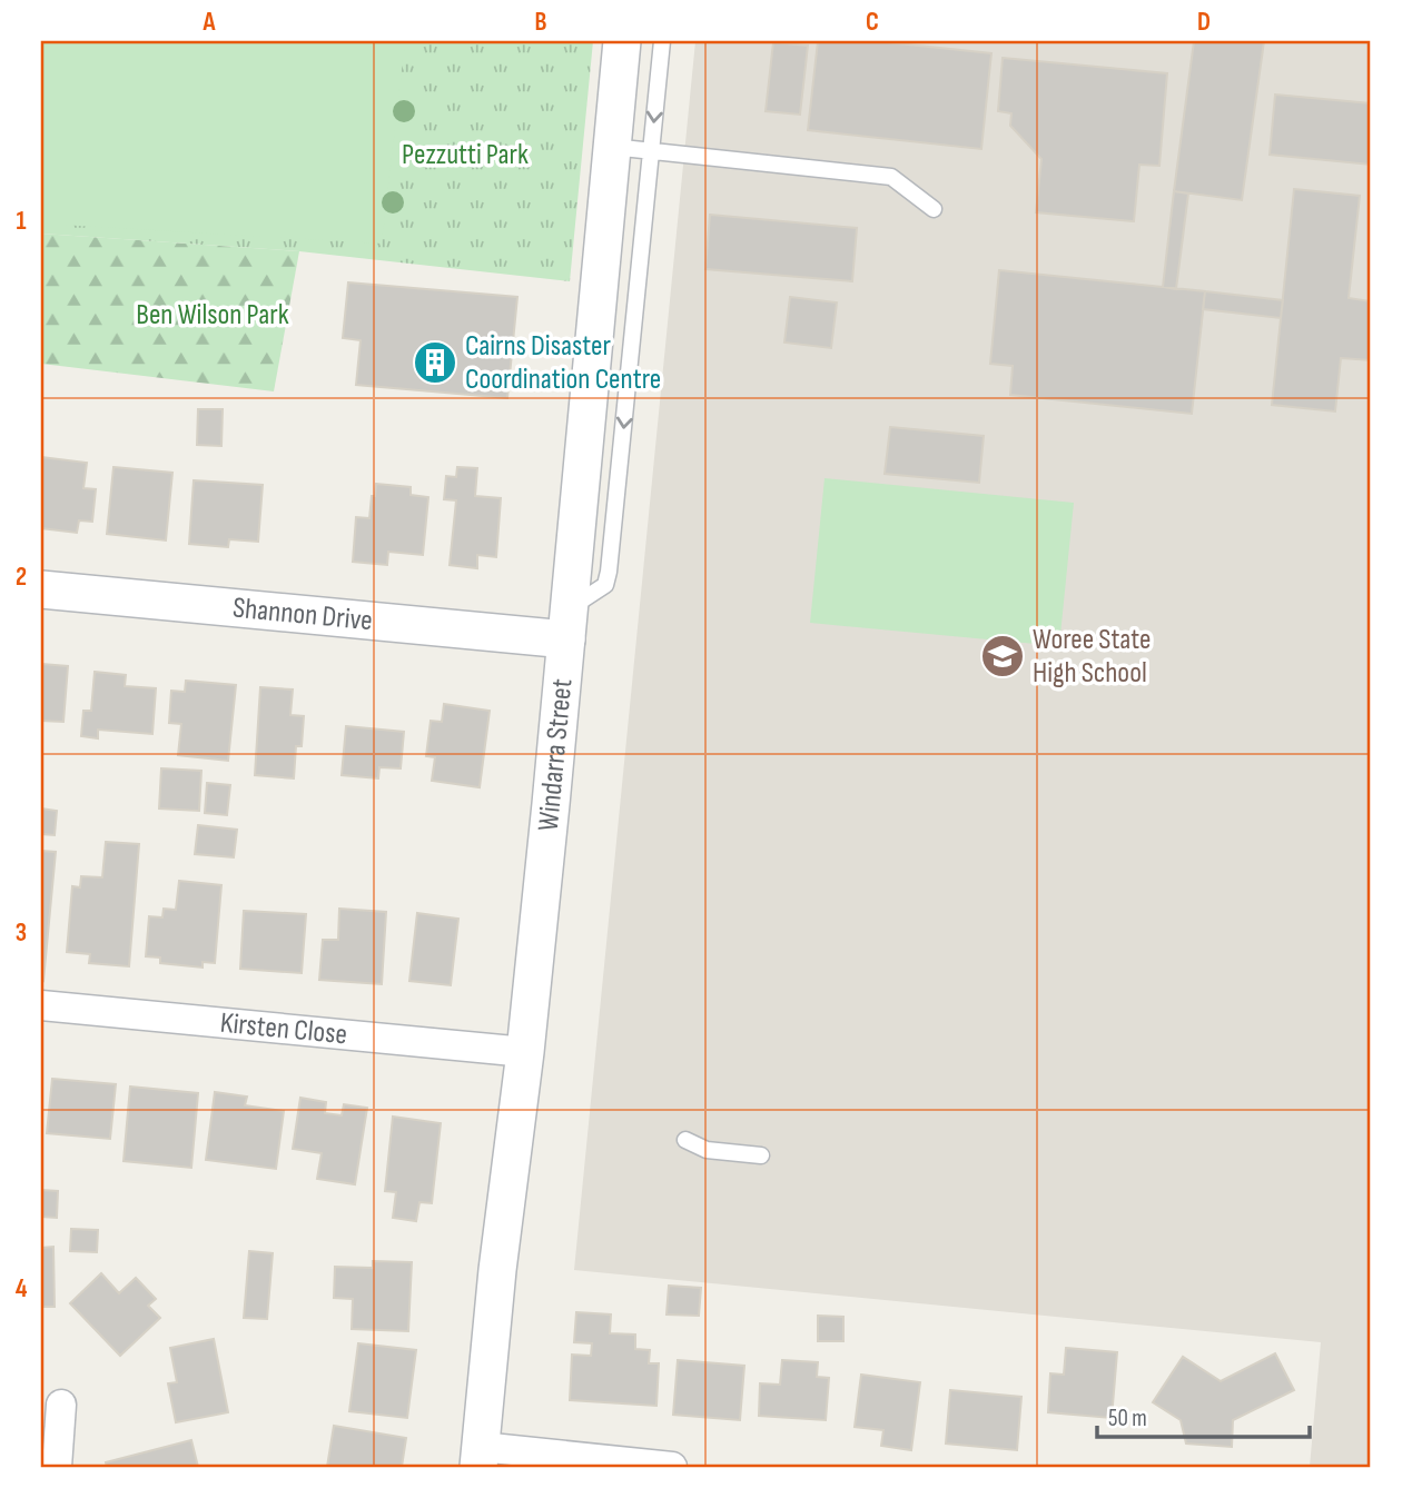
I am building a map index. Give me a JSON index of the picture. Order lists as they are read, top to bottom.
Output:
{
  "streets": {
    "street": ["Shannon Drive", "Windarra Street", "Kirsten Close"]
  },
  "crossings": [
    ["Shannon Drive", "Windarra Street"],
    ["Windarra Street", "Kirsten Close"]
  ],
  "parks": ["Pezzutti Park", "Ben Wilson Park"],
  "places": {
    "building": ["Cairns Disaster Coordination Centre"],
    "school or university": ["Woree State High School"]
  },
  "scale_bar": "50 m",
  "grid": {
    "columns": [
      "A",
      "B",
      "C",
      "D"
    ],
    "rows": [
      "1",
      "2",
      "3",
      "4"
    ]
  }
}
